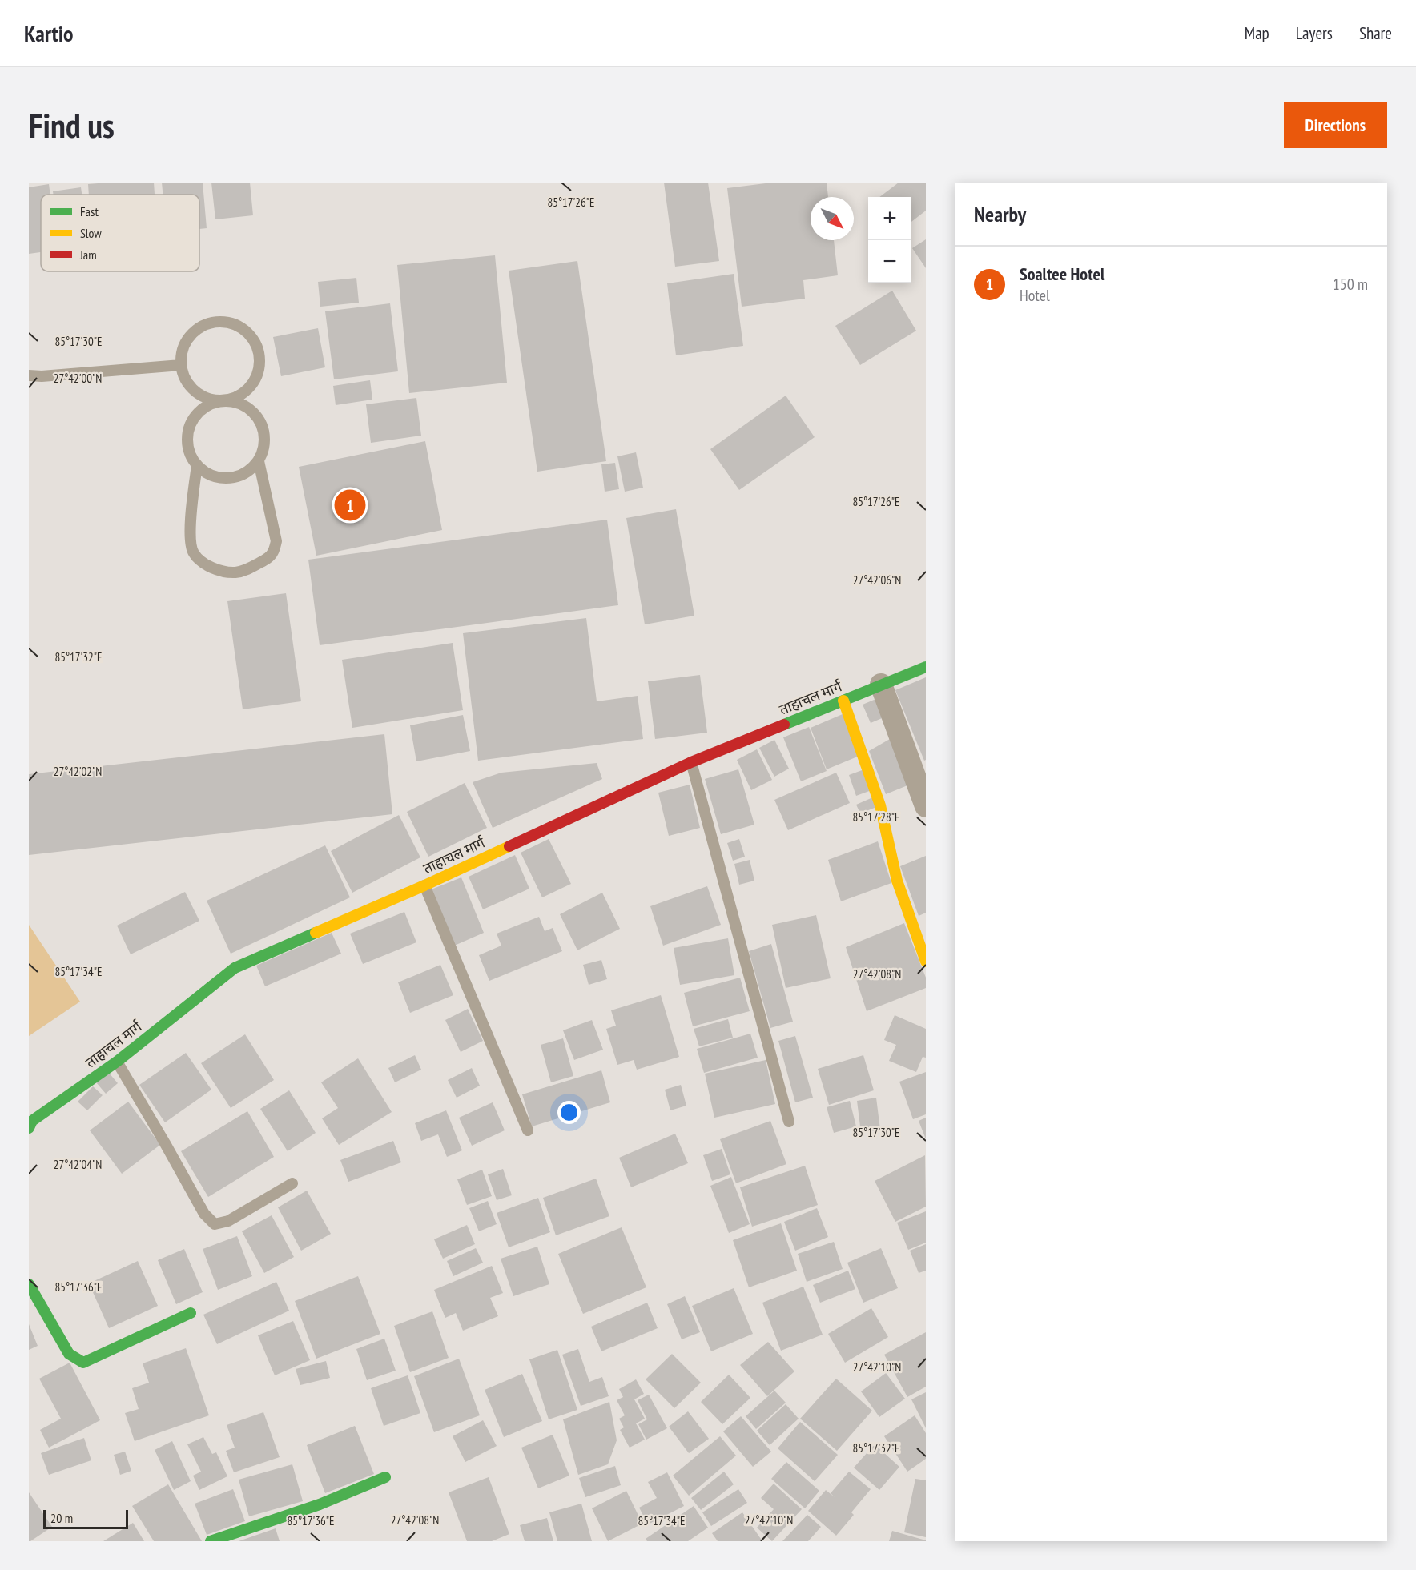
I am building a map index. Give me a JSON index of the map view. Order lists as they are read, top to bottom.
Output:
{
  "streets": {
    "street": ["ताहाचल मार्ग"]
  },
  "legend": ["Fast", "Slow", "Jam"],
  "scale_bar": "20 m",
  "north": "bottom right",
  "page": {
    "header": "Kartio",
    "nav": ["Map", "Layers", "Share"],
    "buttons": "Directions",
    "title": "Find us",
    "heading": "Nearby",
    "map_buttons": ["+", "−"],
    "list": [
      {
        "mark": "1",
        "name": "Soaltee Hotel",
        "note": "Hotel",
        "value": "150 m"
      }
    ],
    "pins": "1",
    "scale": "20 m"
  },
  "coordinates": [
    "85°17'26\"E",
    "85°17'30\"E",
    "27°42'00\"N",
    "27°42'06\"N",
    "85°17'32\"E",
    "27°42'02\"N",
    "85°17'28\"E",
    "85°17'34\"E",
    "27°42'08\"N",
    "27°42'04\"N",
    "85°17'36\"E",
    "27°42'10\"N"
  ]
}
